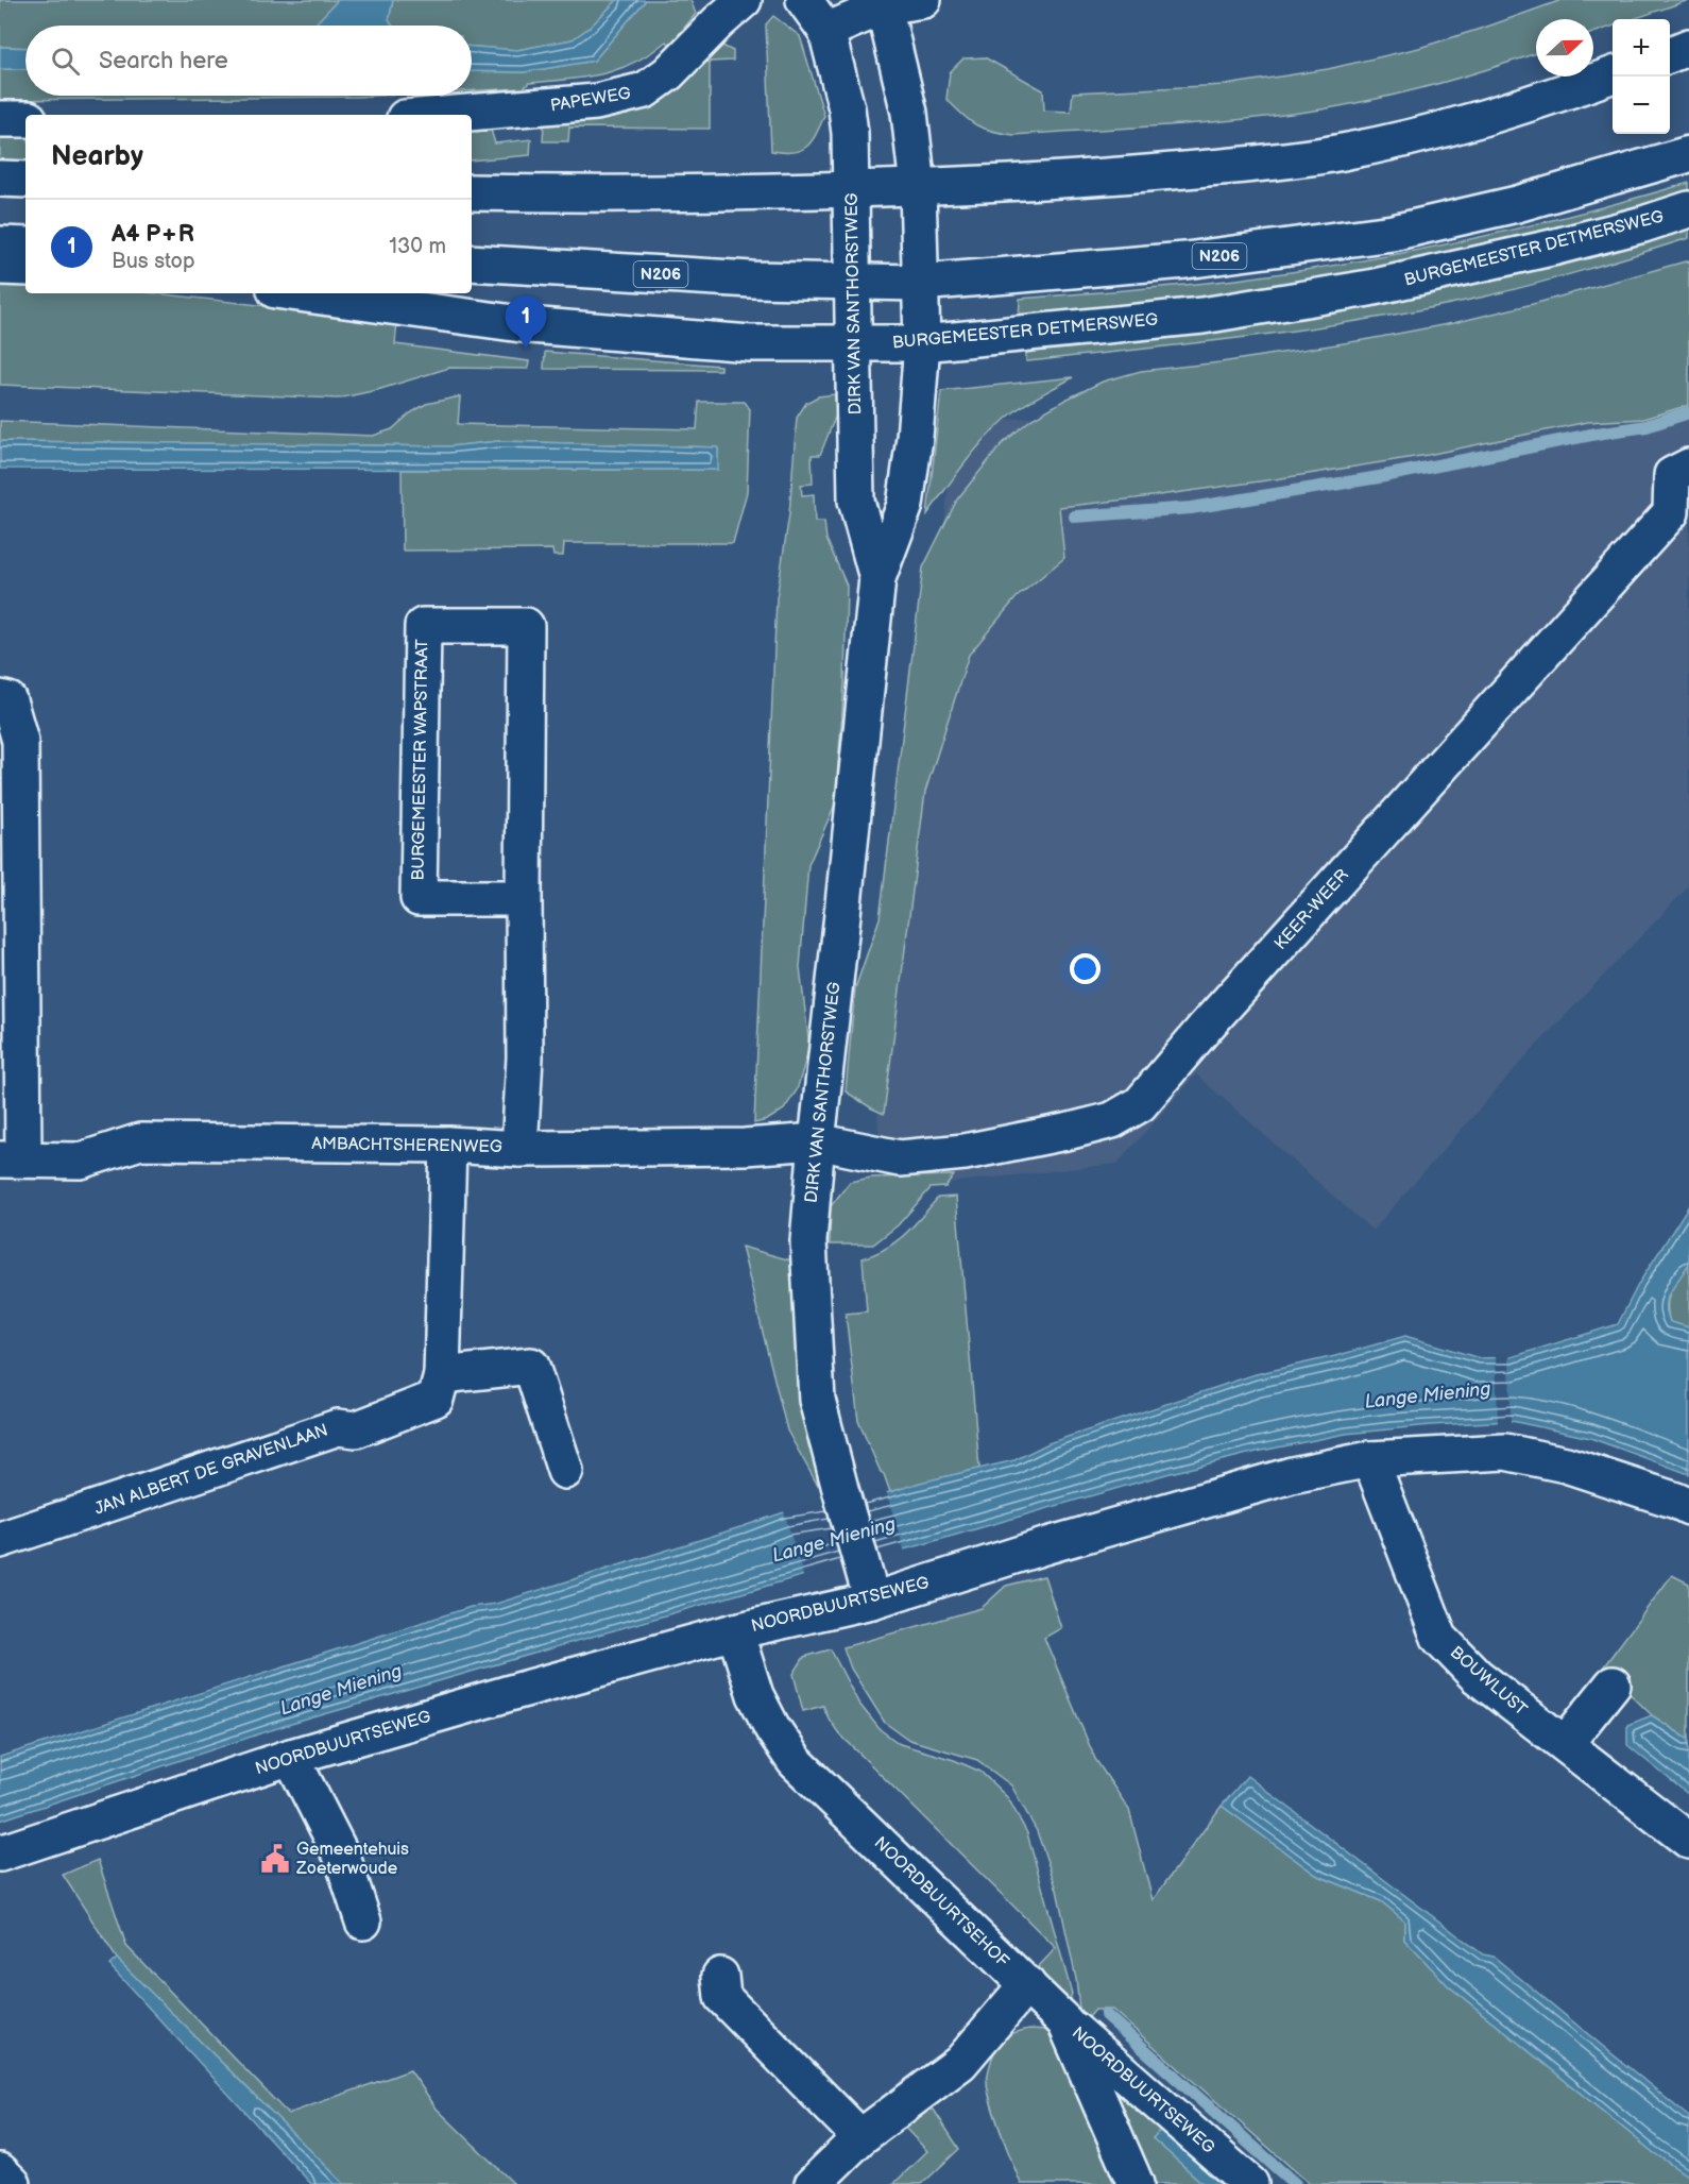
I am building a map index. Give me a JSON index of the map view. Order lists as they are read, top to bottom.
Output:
{
  "streets": {
    "street": [
      "PAPEWEG",
      "BURGEMEESTER DETMERSWEG",
      "N206",
      "DIRK VAN SANTHORSTWEG",
      "BURGEMEESTER WAPSTRAAT",
      "KEER-WEER",
      "AMBACHTSHERENWEG",
      "JAN ALBERT DE GRAVENLAAN",
      "NOORDBUURTSEWEG",
      "BOUWLUST",
      "NOORDBUURTSEHOF"
    ]
  },
  "crossings": [
    ["BURGEMEESTER DETMERSWEG", "DIRK VAN SANTHORSTWEG"],
    ["N206", "DIRK VAN SANTHORSTWEG"],
    ["DIRK VAN SANTHORSTWEG", "KEER-WEER"],
    ["DIRK VAN SANTHORSTWEG", "AMBACHTSHERENWEG"],
    ["DIRK VAN SANTHORSTWEG", "NOORDBUURTSEWEG"],
    ["BURGEMEESTER WAPSTRAAT", "AMBACHTSHERENWEG"],
    ["KEER-WEER", "AMBACHTSHERENWEG"],
    ["AMBACHTSHERENWEG", "JAN ALBERT DE GRAVENLAAN"],
    ["NOORDBUURTSEWEG", "BOUWLUST"],
    ["NOORDBUURTSEWEG", "NOORDBUURTSEHOF"]
  ],
  "water": ["Lange Miening"],
  "places": {
    "public building": ["Gemeentehuis Zoeterwoude"]
  },
  "north": "right",
  "page": {
    "map_buttons": ["+", "−"],
    "search": "Search here",
    "heading": "Nearby",
    "list": [
      {
        "mark": "1",
        "name": "A4 P+R",
        "note": "Bus stop",
        "value": "130 m"
      }
    ],
    "pins": "1"
  }
}
